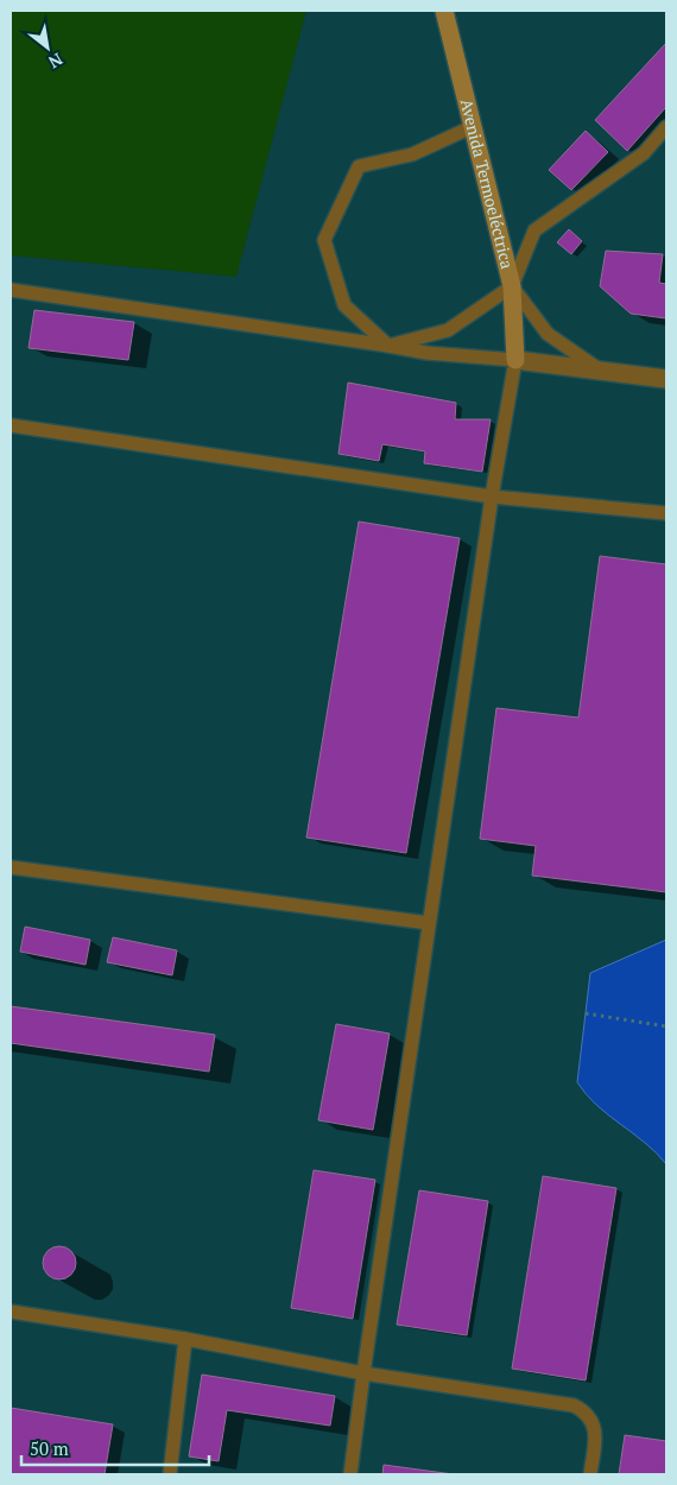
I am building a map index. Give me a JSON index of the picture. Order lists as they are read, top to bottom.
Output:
{
  "streets": {
    "main road": ["Avenida Termoeléctrica"]
  },
  "scale_bar": "50 m",
  "north": "bottom right"
}
